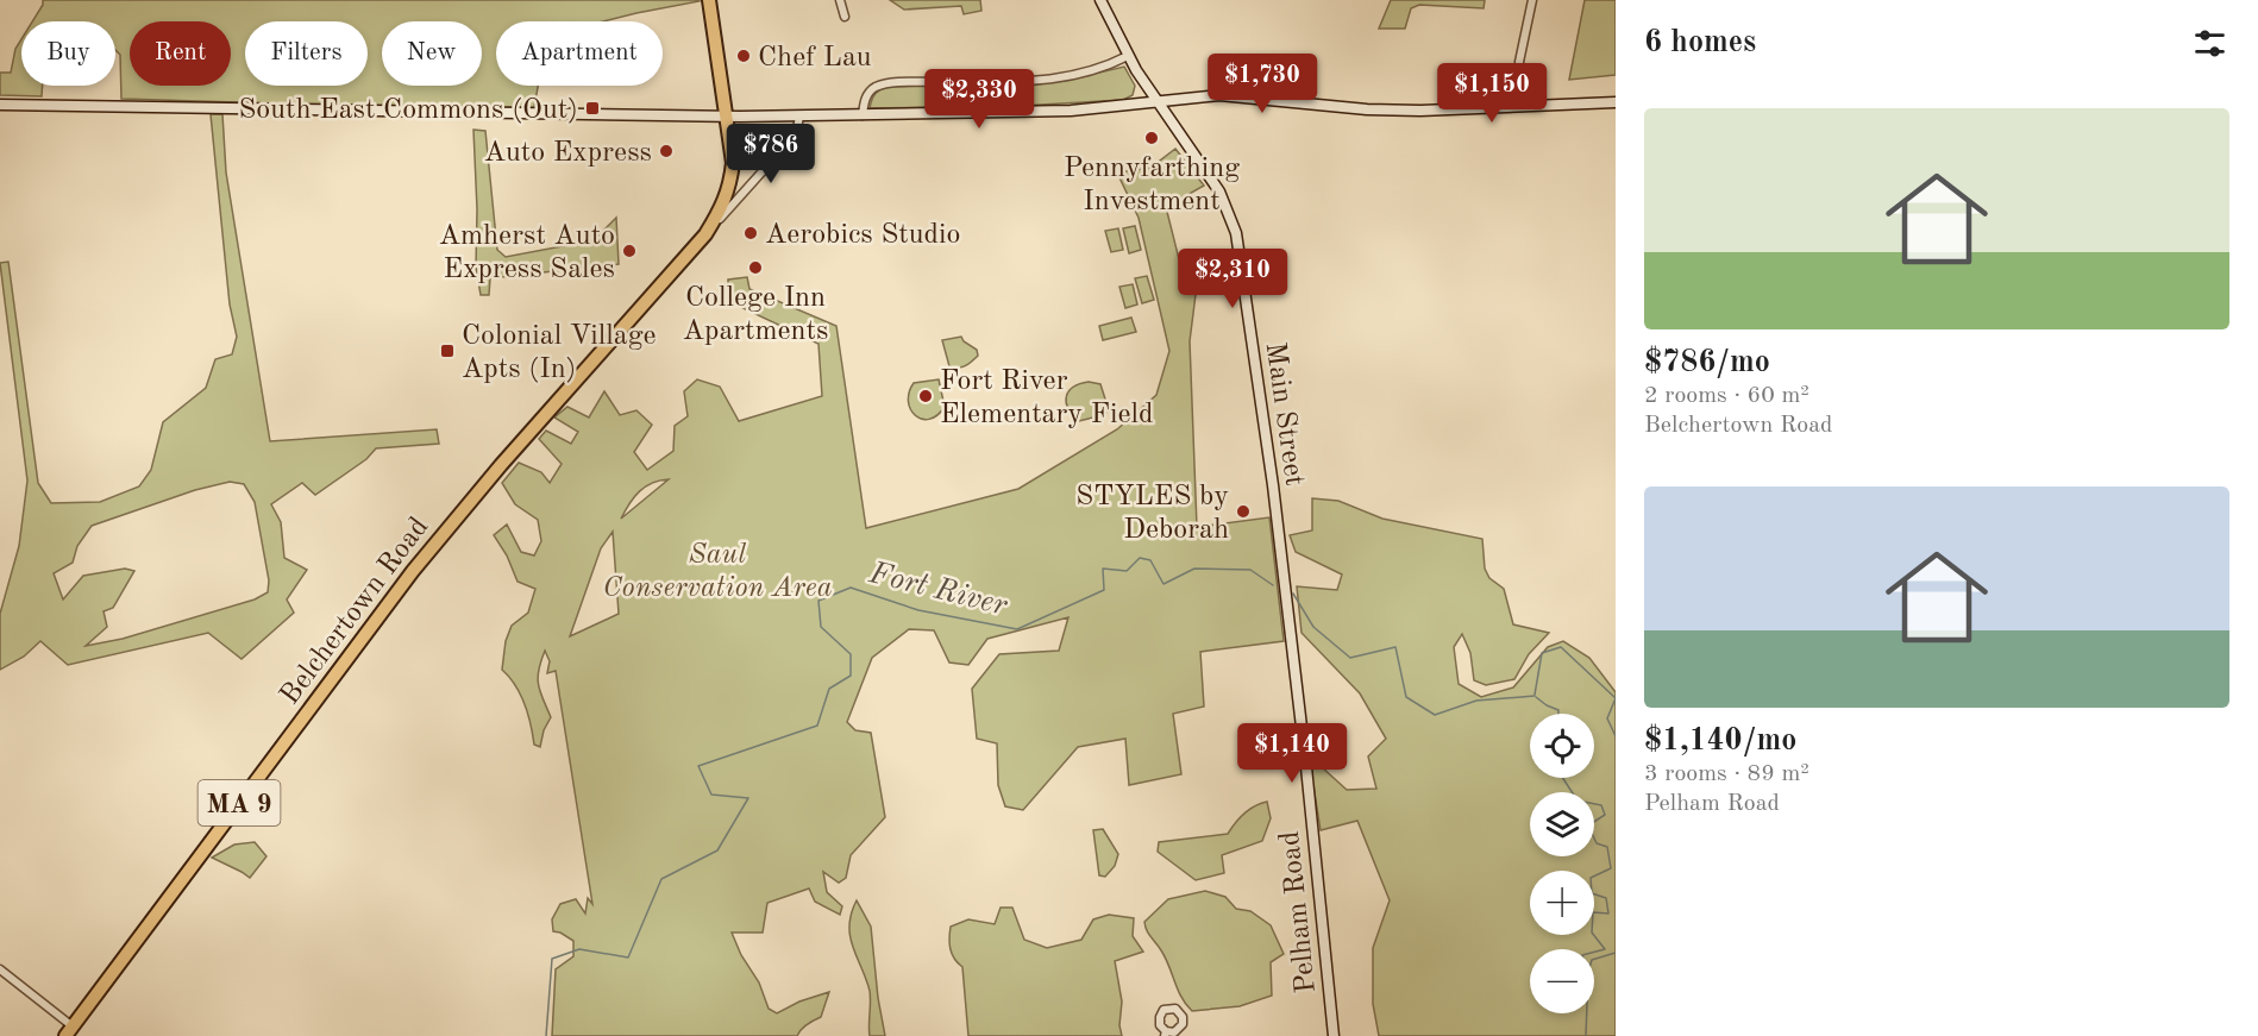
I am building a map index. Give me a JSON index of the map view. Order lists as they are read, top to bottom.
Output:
{
  "streets": {
    "highway": ["Belchertown Road", "MA 9"],
    "main road": ["Main Street", "Pelham Road"]
  },
  "crossings": [
    ["Main Street", "Pelham Road"],
    ["Belchertown Road", "MA 9"]
  ],
  "water": ["Fort River"],
  "parks": ["Saul Conservation Area"],
  "places": {
    "other": [
      "Chef Lau",
      "Pennyfarthing Investment",
      "Auto Express",
      "Aerobics Studio",
      "Amherst Auto Express Sales",
      "College Inn Apartments",
      "Fort River Elementary Field",
      "STYLES by Deborah"
    ],
    "transit": ["South East Commons (Out)", "Colonial Village Apts (In)"]
  },
  "page": {
    "heading": "6 homes",
    "chip": [
      "Buy",
      "Rent",
      "Filters",
      "New",
      "Apartment"
    ],
    "price": [
      "$1,730",
      "$1,150",
      "$2,330",
      "$786",
      "$2,310",
      "$1,140"
    ],
    "list": [
      {
        "name": "$786/mo",
        "note": "2 rooms · 60 m² · Belchertown Road"
      },
      {
        "name": "$1,140/mo",
        "note": "3 rooms · 89 m² · Pelham Road"
      }
    ],
    "map_buttons": ["+", "−"]
  }
}
